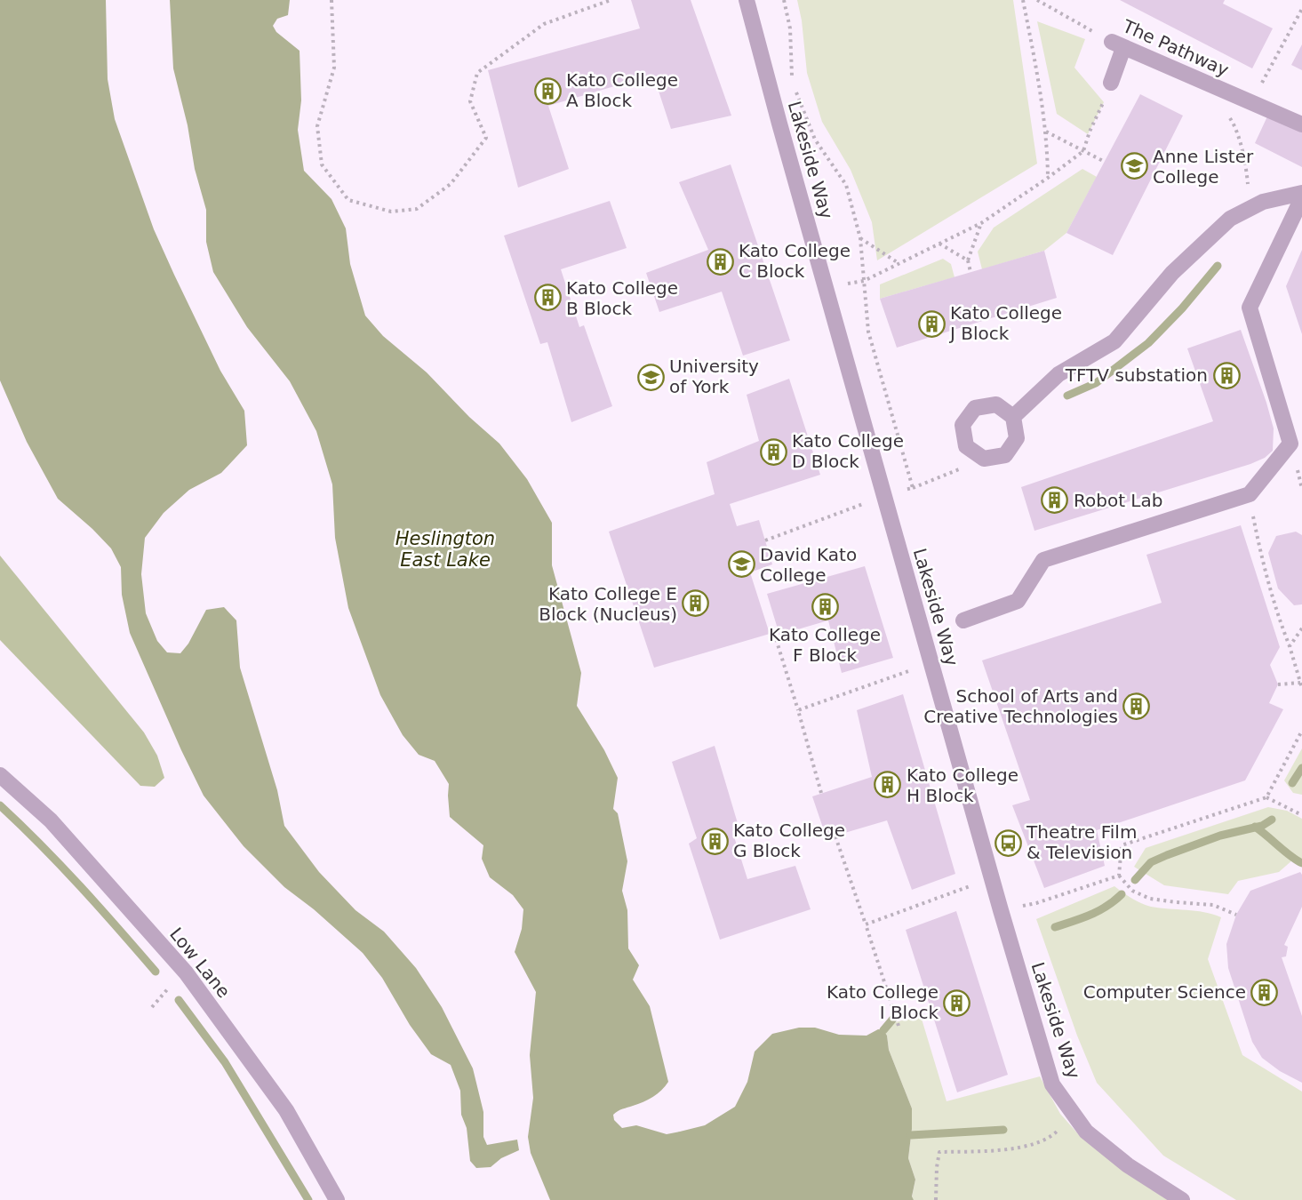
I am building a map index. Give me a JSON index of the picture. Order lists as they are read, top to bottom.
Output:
{
  "streets": {
    "street": ["The Pathway", "Lakeside Way", "Low Lane"]
  },
  "water": ["Heslington East Lake"],
  "places": {
    "building": [
      "Kato College A Block",
      "Kato College C Block",
      "Kato College B Block",
      "Kato College J Block",
      "TFTV substation",
      "Kato College D Block",
      "Robot Lab",
      "Kato College E Block (Nucleus)",
      "Kato College F Block",
      "School of Arts and Creative Technologies",
      "Kato College H Block",
      "Kato College G Block",
      "Computer Science",
      "Kato College I Block"
    ],
    "school or university": ["Anne Lister College", "University of York", "David Kato College"],
    "bus stop": ["Theatre Film & Television"]
  }
}
